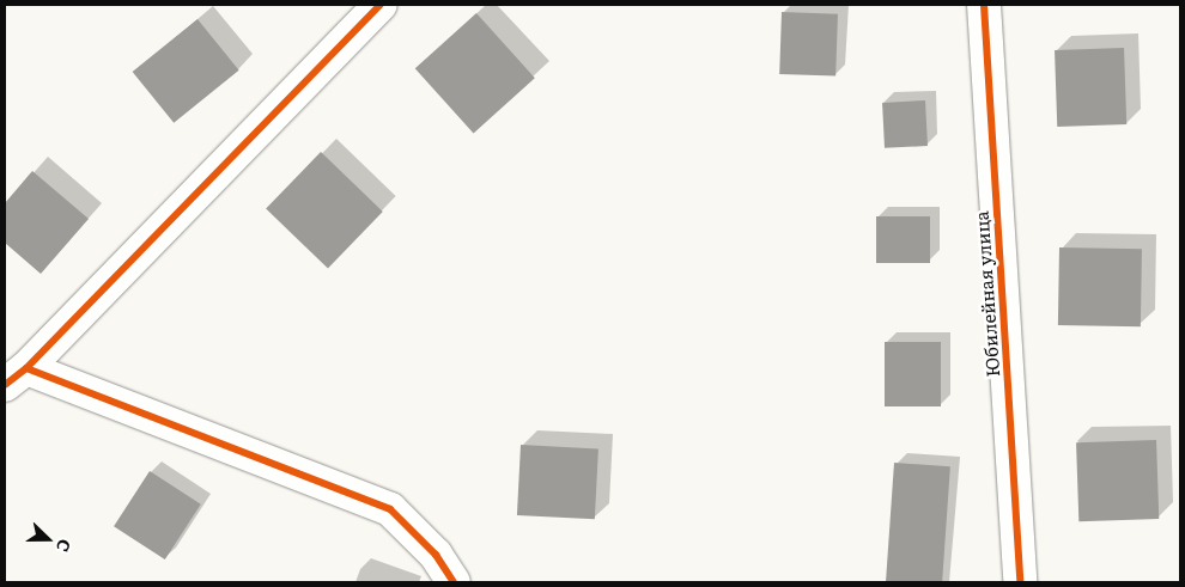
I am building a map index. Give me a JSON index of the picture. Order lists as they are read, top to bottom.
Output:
{
  "streets": {
    "street": ["Юбилейная улица"]
  },
  "north": "right"
}
